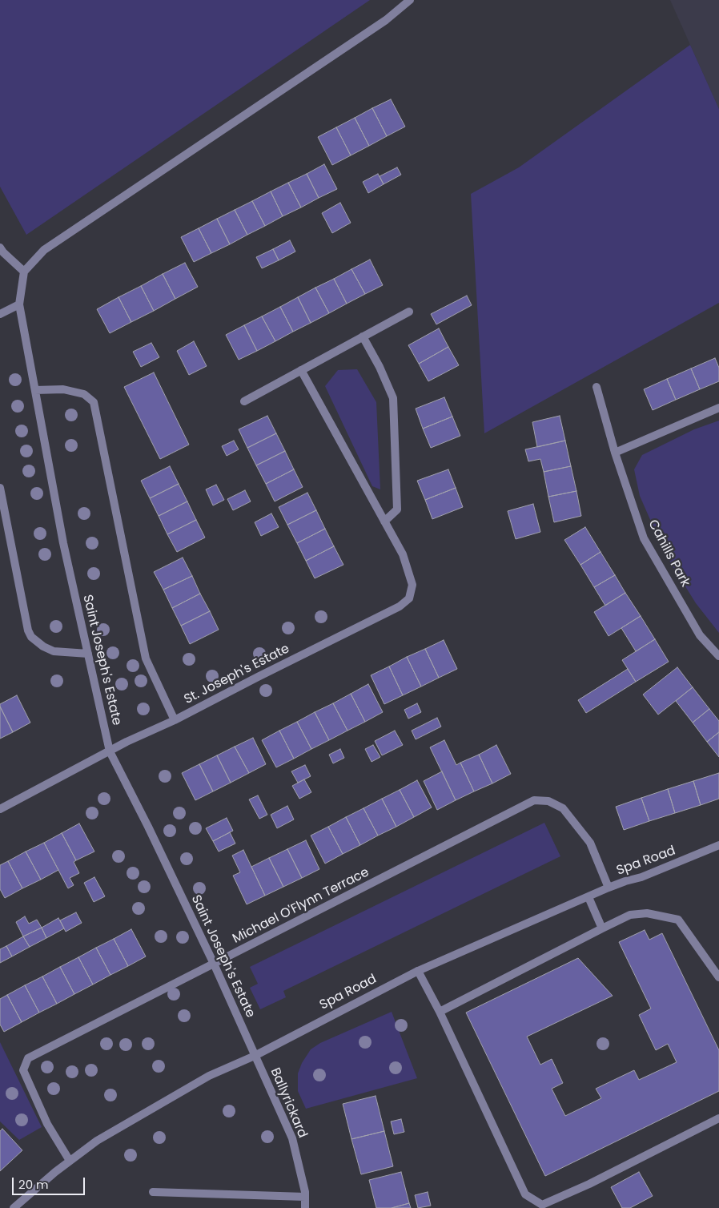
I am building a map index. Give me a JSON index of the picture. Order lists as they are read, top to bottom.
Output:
{
  "streets": {
    "street": [
      "Cahills Park",
      "Saint Joseph's Estate",
      "St. Joseph's Estate",
      "Spa Road",
      "Michael O'Flynn Terrace",
      "Ballyrickard"
    ]
  },
  "crossings": [
    ["Saint Joseph's Estate", "St. Joseph's Estate"],
    ["Saint Joseph's Estate", "Spa Road"],
    ["Saint Joseph's Estate", "Michael O'Flynn Terrace"],
    ["Saint Joseph's Estate", "Ballyrickard"],
    ["Spa Road", "Michael O'Flynn Terrace"],
    ["Spa Road", "Ballyrickard"]
  ],
  "scale_bar": "20 m"
}
